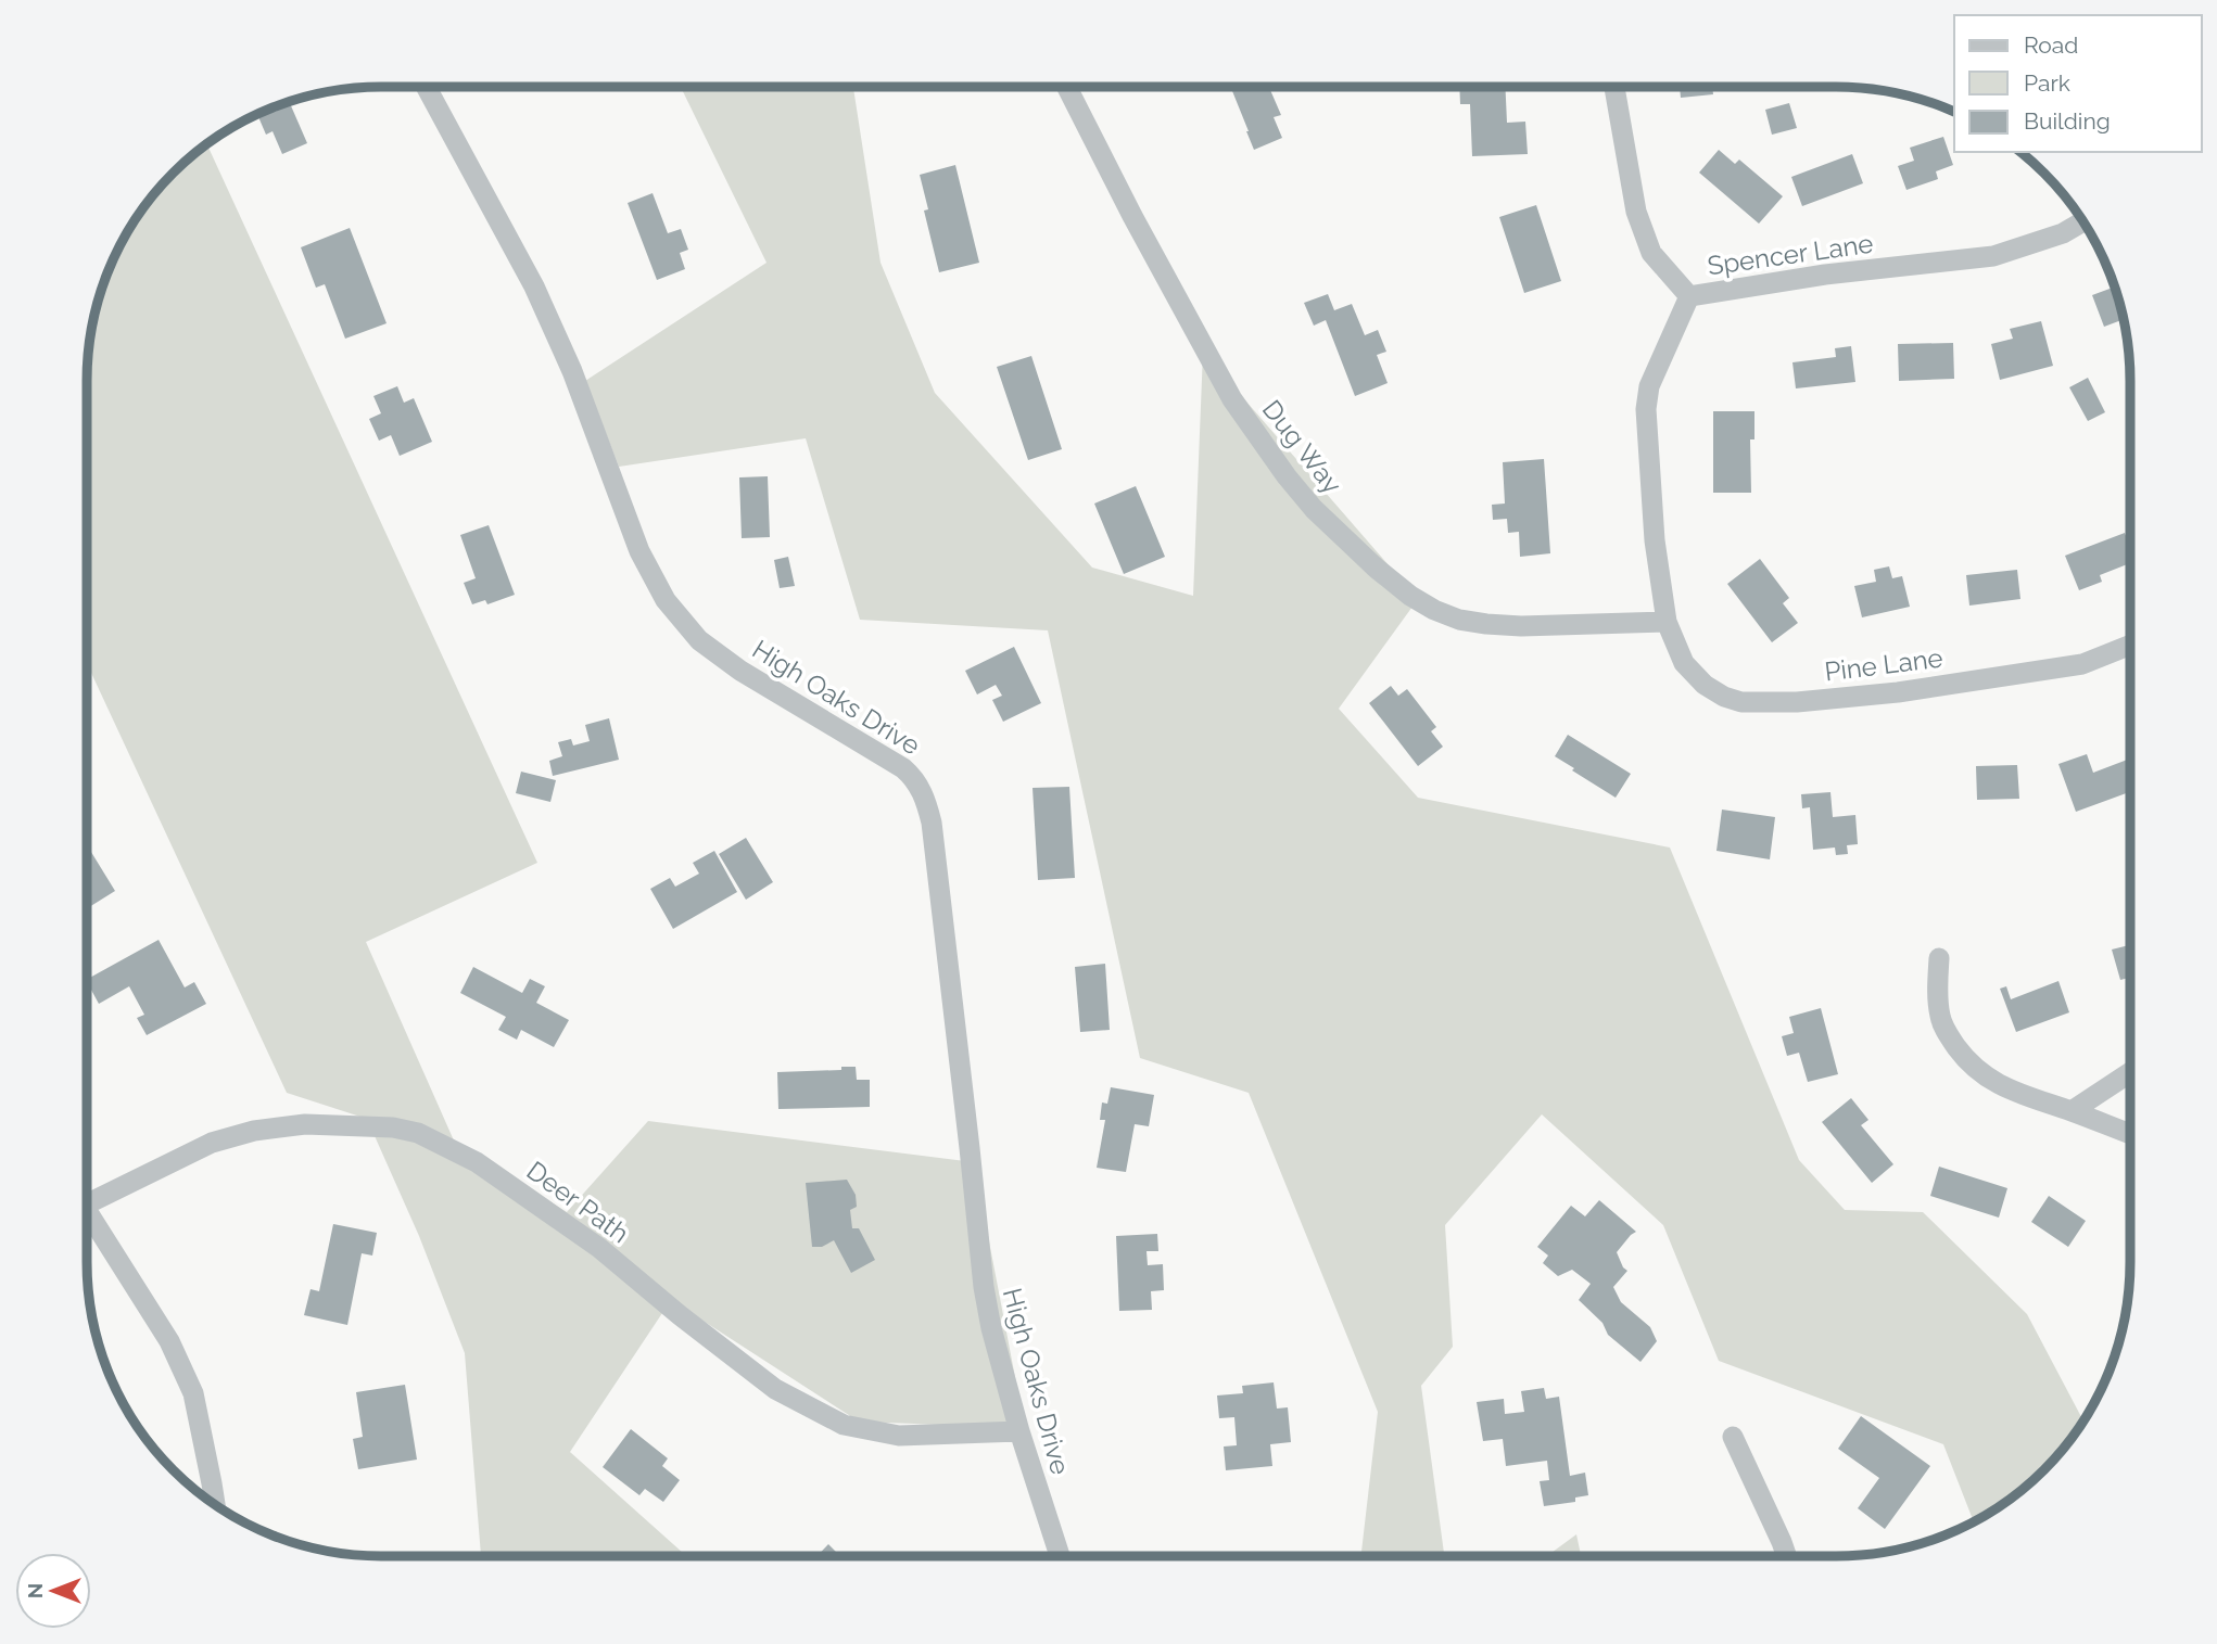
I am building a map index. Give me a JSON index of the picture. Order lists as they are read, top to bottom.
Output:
{
  "streets": {
    "street": [
      "Spencer Lane",
      "Dug Way",
      "Pine Lane",
      "High Oaks Drive",
      "Deer Path"
    ]
  },
  "crossings": [
    ["Spencer Lane", "Dug Way"],
    ["Spencer Lane", "Pine Lane"],
    ["Dug Way", "Pine Lane"],
    ["High Oaks Drive", "Deer Path"]
  ],
  "legend": ["Road", "Park", "Building"],
  "north": "left"
}
